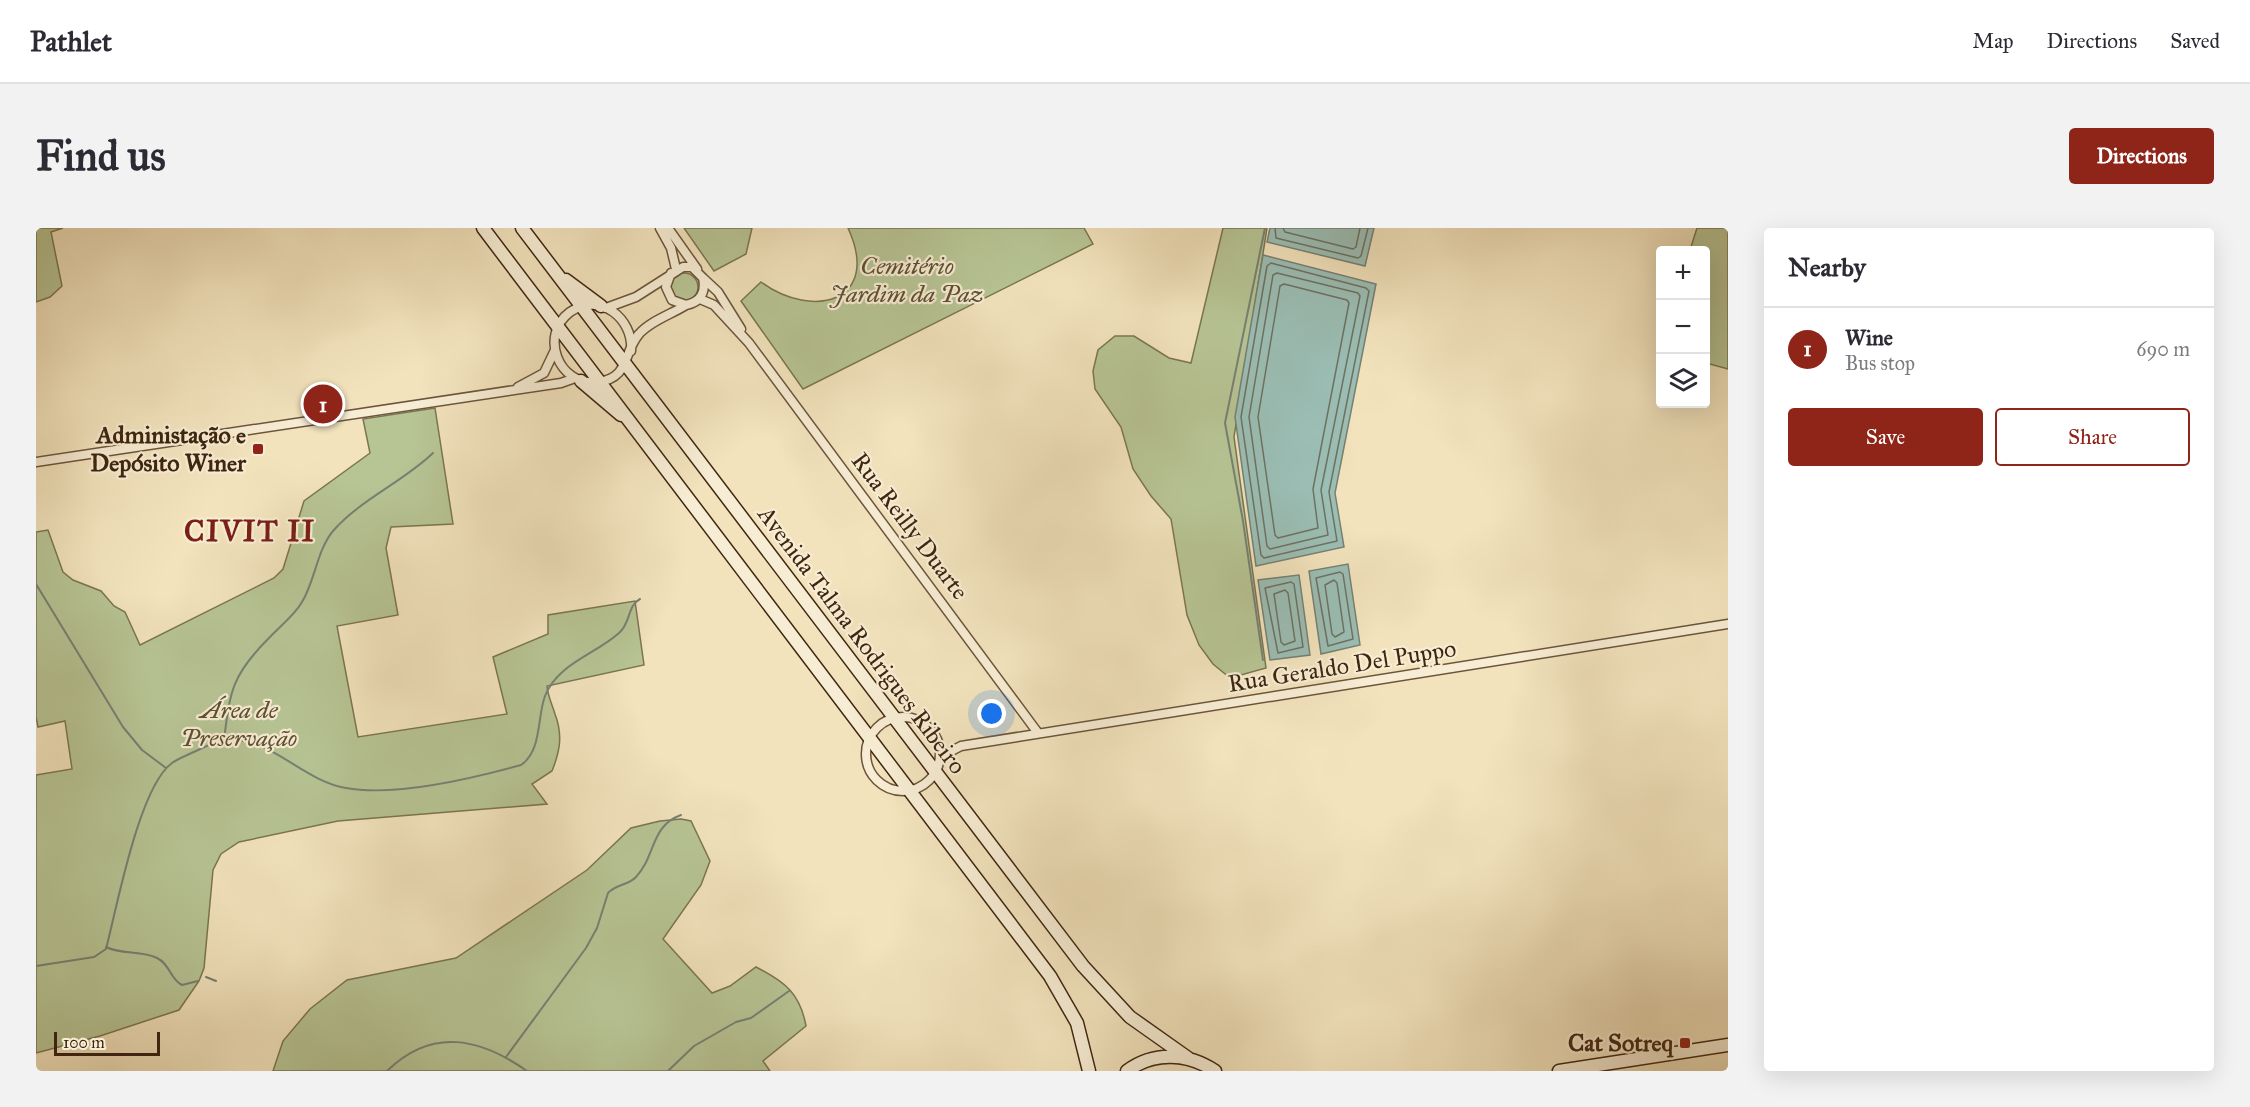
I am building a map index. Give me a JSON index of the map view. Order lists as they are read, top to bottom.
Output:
{
  "streets": {
    "main road": ["Avenida Talma Rodrigues Ribeiro"],
    "street": ["Rua Reilly Duarte", "Rua Geraldo Del Puppo"]
  },
  "crossings": [
    ["Rua Reilly Duarte", "Rua Geraldo Del Puppo"]
  ],
  "districts": ["CIVIT II"],
  "parks": ["Cemitério Jardim da Paz", "Área de Preservação"],
  "places": {
    "transit": ["Administação e Depósito Winer", "Cat Sotreq"]
  },
  "scale_bar": "100 m",
  "page": {
    "header": "Pathlet",
    "nav": ["Map", "Directions", "Saved"],
    "buttons": [
      "Directions",
      ["Save", "Share"]
    ],
    "title": "Find us",
    "heading": "Nearby",
    "map_buttons": ["+", "−"],
    "list": [
      {
        "mark": "1",
        "name": "Wine",
        "note": "Bus stop",
        "value": "690 m"
      }
    ],
    "pins": "1",
    "scale": "100 m"
  }
}
